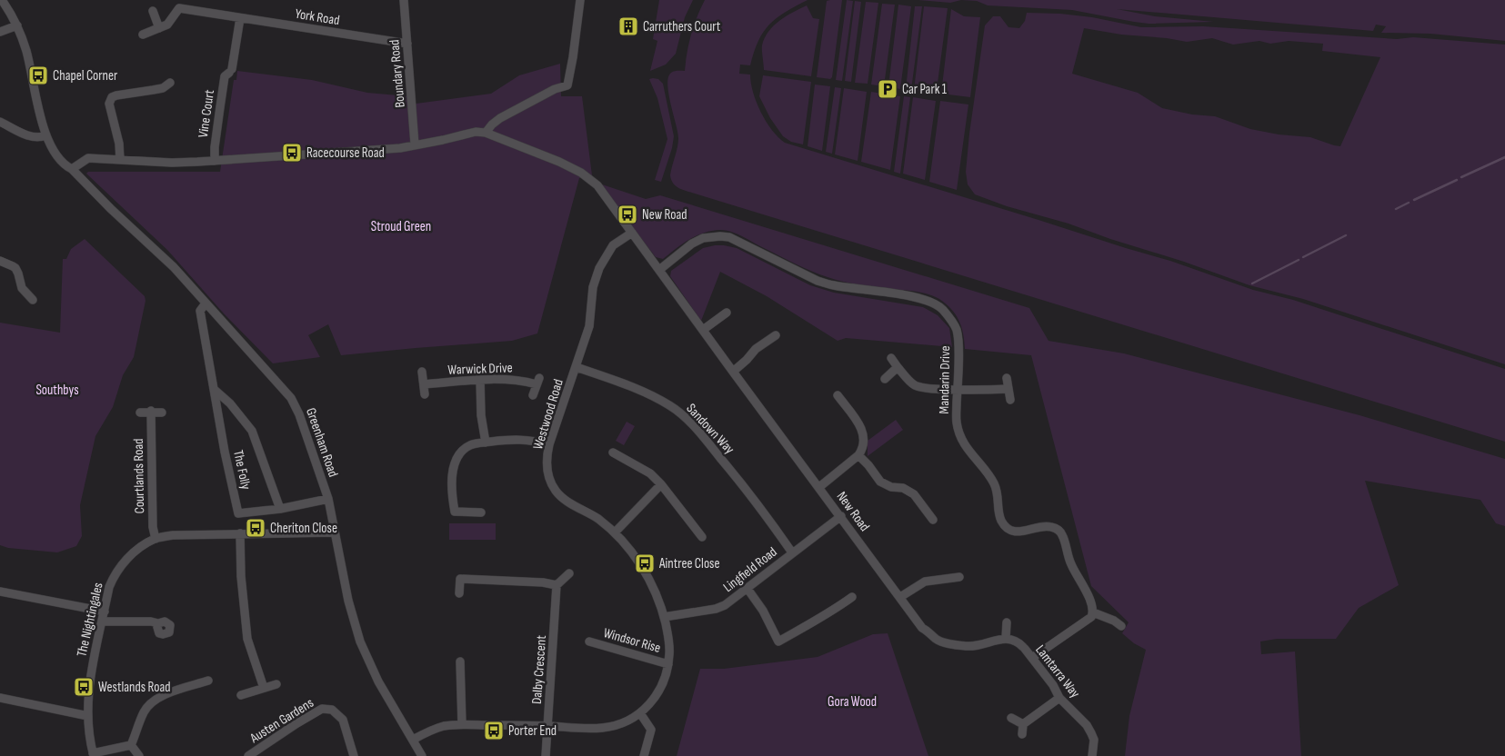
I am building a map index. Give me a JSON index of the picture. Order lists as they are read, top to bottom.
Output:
{
  "streets": {
    "street": [
      "York Road",
      "Boundary Road",
      "Vine Court",
      "Warwick Drive",
      "Mandarin Drive",
      "Westwood Road",
      "Sandown Way",
      "Greenham Road",
      "The Folly",
      "Courtlands Road",
      "New Road",
      "Lingfield Road",
      "The Nightingales",
      "Windsor Rise",
      "Dalby Crescent",
      "Lamtarra Way",
      "Austen Gardens"
    ]
  },
  "crossings": [
    ["York Road", "Boundary Road"],
    ["York Road", "Vine Court"],
    ["Mandarin Drive", "New Road"],
    ["Westwood Road", "Sandown Way"],
    ["Westwood Road", "Greenham Road"],
    ["Westwood Road", "New Road"],
    ["Westwood Road", "Lingfield Road"],
    ["Westwood Road", "Windsor Rise"],
    ["Westwood Road", "Dalby Crescent"],
    ["Sandown Way", "Lingfield Road"],
    ["Greenham Road", "The Folly"],
    ["Courtlands Road", "The Nightingales"],
    ["New Road", "Lingfield Road"],
    ["New Road", "Lamtarra Way"]
  ],
  "parks": ["Stroud Green", "Southbys", "Gora Wood"],
  "places": {
    "building": ["Carruthers Court"],
    "bus stop": [
      "Chapel Corner",
      "Racecourse Road",
      "New Road",
      "Cheriton Close",
      "Aintree Close",
      "Westlands Road",
      "Porter End"
    ],
    "parking": ["Car Park 1"]
  }
}
